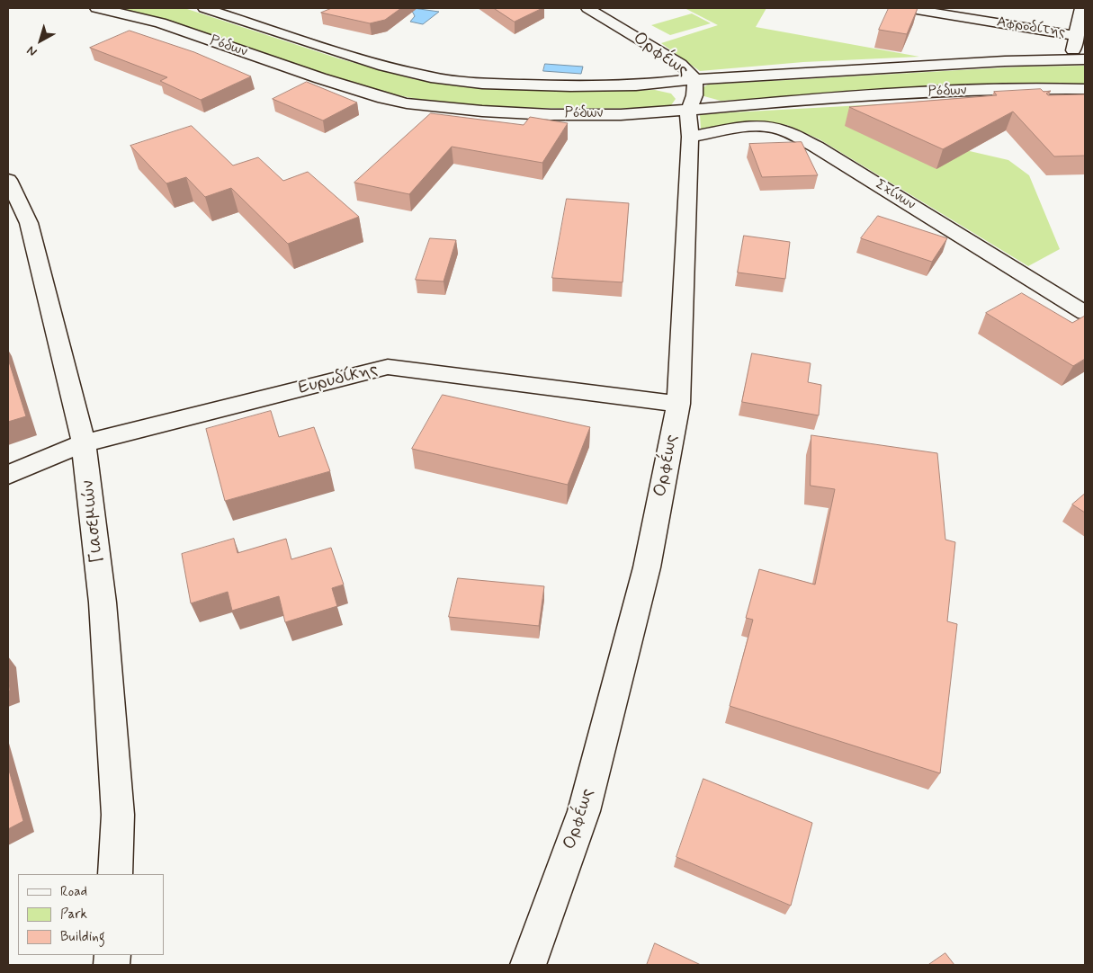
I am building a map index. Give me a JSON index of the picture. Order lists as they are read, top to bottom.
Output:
{
  "streets": {
    "street": [
      "Αφροδίτης",
      "Ρόδων",
      "Ορφέως",
      "Σχίνων",
      "Ευρυδίκης",
      "Γιασεμιών"
    ]
  },
  "crossings": [
    ["Ρόδων", "Ορφέως"],
    ["Ορφέως", "Σχίνων"],
    ["Ορφέως", "Ευρυδίκης"],
    ["Ευρυδίκης", "Γιασεμιών"]
  ],
  "legend": ["Road", "Park", "Building"],
  "north": "bottom left"
}
